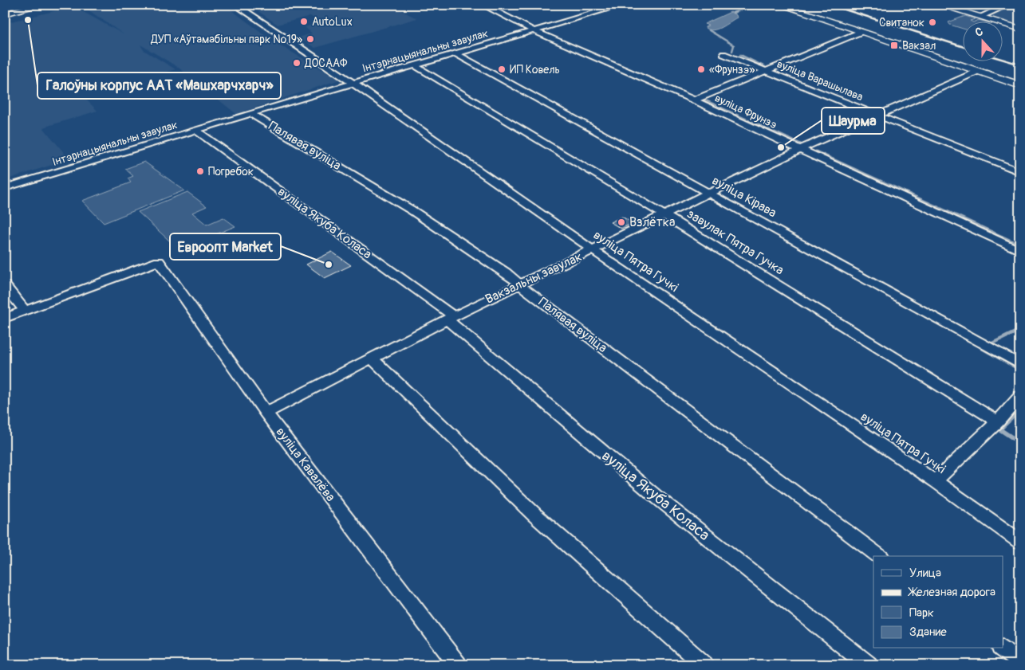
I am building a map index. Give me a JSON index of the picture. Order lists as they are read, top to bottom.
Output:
{
  "streets": {
    "street": [
      "Інтэрнацыянальны завулак",
      "вуліца Варашылава",
      "вуліца Фрунзэ",
      "Палявая вуліца",
      "вуліца Кірава",
      "вуліца Якуба Коласа",
      "завулак Пятра Гучка",
      "вуліца Пятра Гучкі",
      "Вакзальны завулак",
      "вуліца Кавалёва"
    ]
  },
  "crossings": [
    ["Інтэрнацыянальны завулак", "вуліца Фрунзэ"],
    ["Інтэрнацыянальны завулак", "Палявая вуліца"],
    ["Інтэрнацыянальны завулак", "вуліца Кірава"],
    ["Інтэрнацыянальны завулак", "вуліца Якуба Коласа"],
    ["Інтэрнацыянальны завулак", "завулак Пятра Гучка"],
    ["Інтэрнацыянальны завулак", "вуліца Пятра Гучкі"],
    ["вуліца Варашылава", "Вакзальны завулак"],
    ["вуліца Фрунзэ", "Вакзальны завулак"],
    ["Палявая вуліца", "Вакзальны завулак"],
    ["вуліца Кірава", "Вакзальны завулак"],
    ["вуліца Якуба Коласа", "Вакзальны завулак"],
    ["завулак Пятра Гучка", "Вакзальны завулак"],
    ["вуліца Пятра Гучкі", "Вакзальны завулак"],
    ["Вакзальны завулак", "вуліца Кавалёва"]
  ],
  "places": {
    "other": [
      "Галоўны корпус ААТ «Машхарчхарч»",
      "AutoLux",
      "Свитанок",
      "ДУП «Аўтамабільны парк №19»",
      "ДОСААФ",
      "ИП Ковель",
      "«Фрунзэ»",
      "Шаурма",
      "Погребок",
      "Взлётка",
      "Евроопт Market"
    ],
    "transit": ["Вакзал"]
  },
  "legend": [
    "Улица",
    "Железная дорога",
    "Парк",
    "Здание"
  ],
  "north": "top"
}
